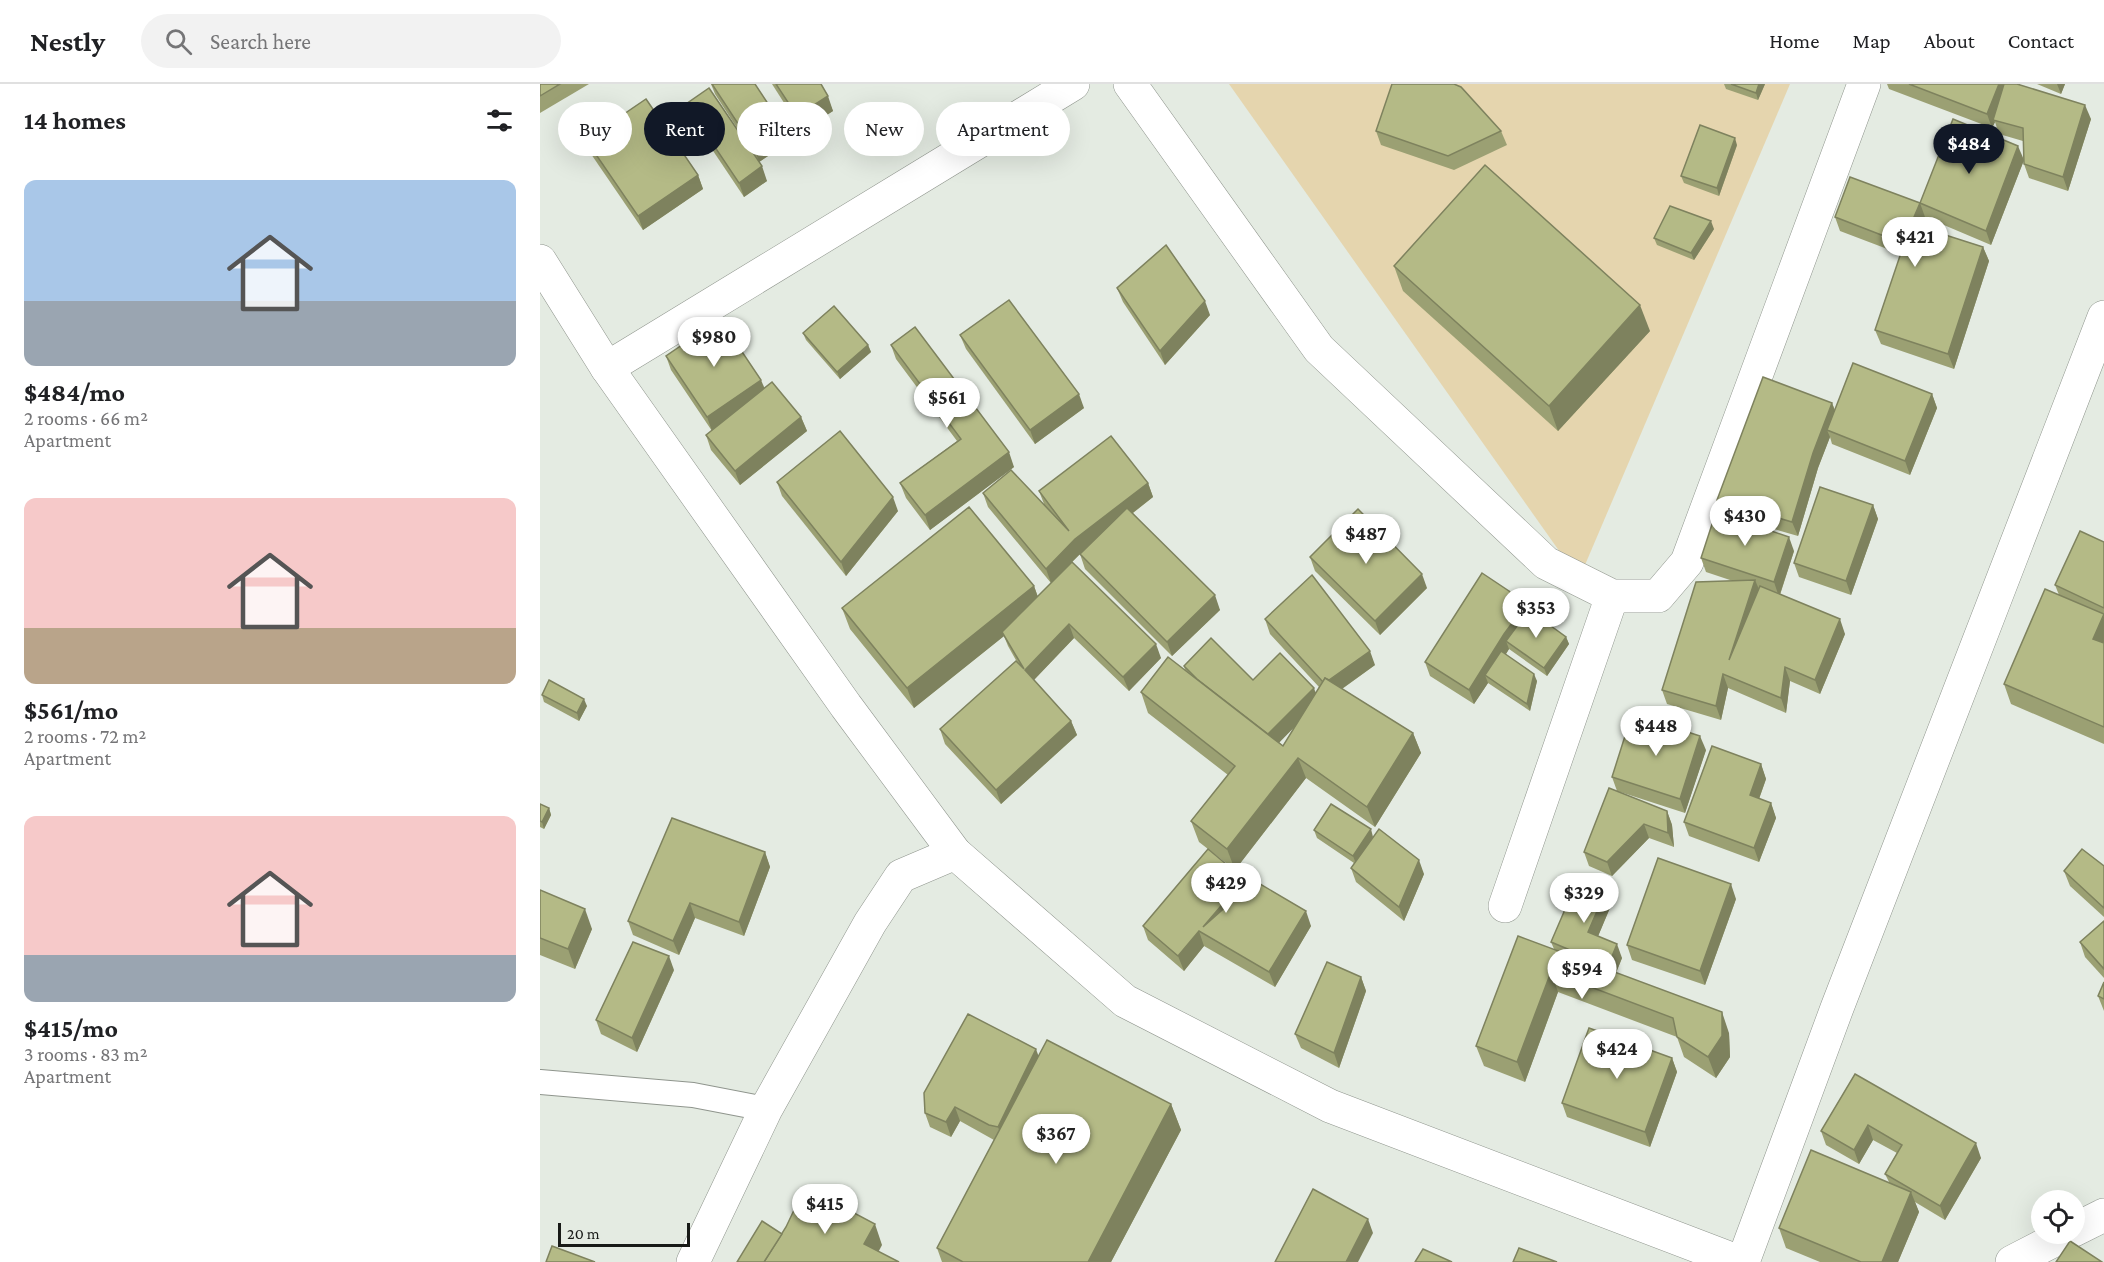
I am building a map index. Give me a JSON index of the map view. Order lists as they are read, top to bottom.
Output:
{
  "scale_bar": "20 m",
  "page": {
    "header": "Nestly",
    "search": "Search here",
    "nav": [
      "Home",
      "Map",
      "About",
      "Contact"
    ],
    "heading": "14 homes",
    "chip": [
      "Buy",
      "Rent",
      "Filters",
      "New",
      "Apartment"
    ],
    "price": [
      "$484",
      "$421",
      "$980",
      "$561",
      "$430",
      "$487",
      "$353",
      "$448",
      "$429",
      "$329",
      "$594",
      "$424",
      "$367",
      "$415"
    ],
    "list": [
      {
        "name": "$484/mo",
        "note": "2 rooms · 66 m² · Apartment"
      },
      {
        "name": "$561/mo",
        "note": "2 rooms · 72 m² · Apartment"
      },
      {
        "name": "$415/mo",
        "note": "3 rooms · 83 m² · Apartment"
      }
    ],
    "scale": "20 m"
  }
}
